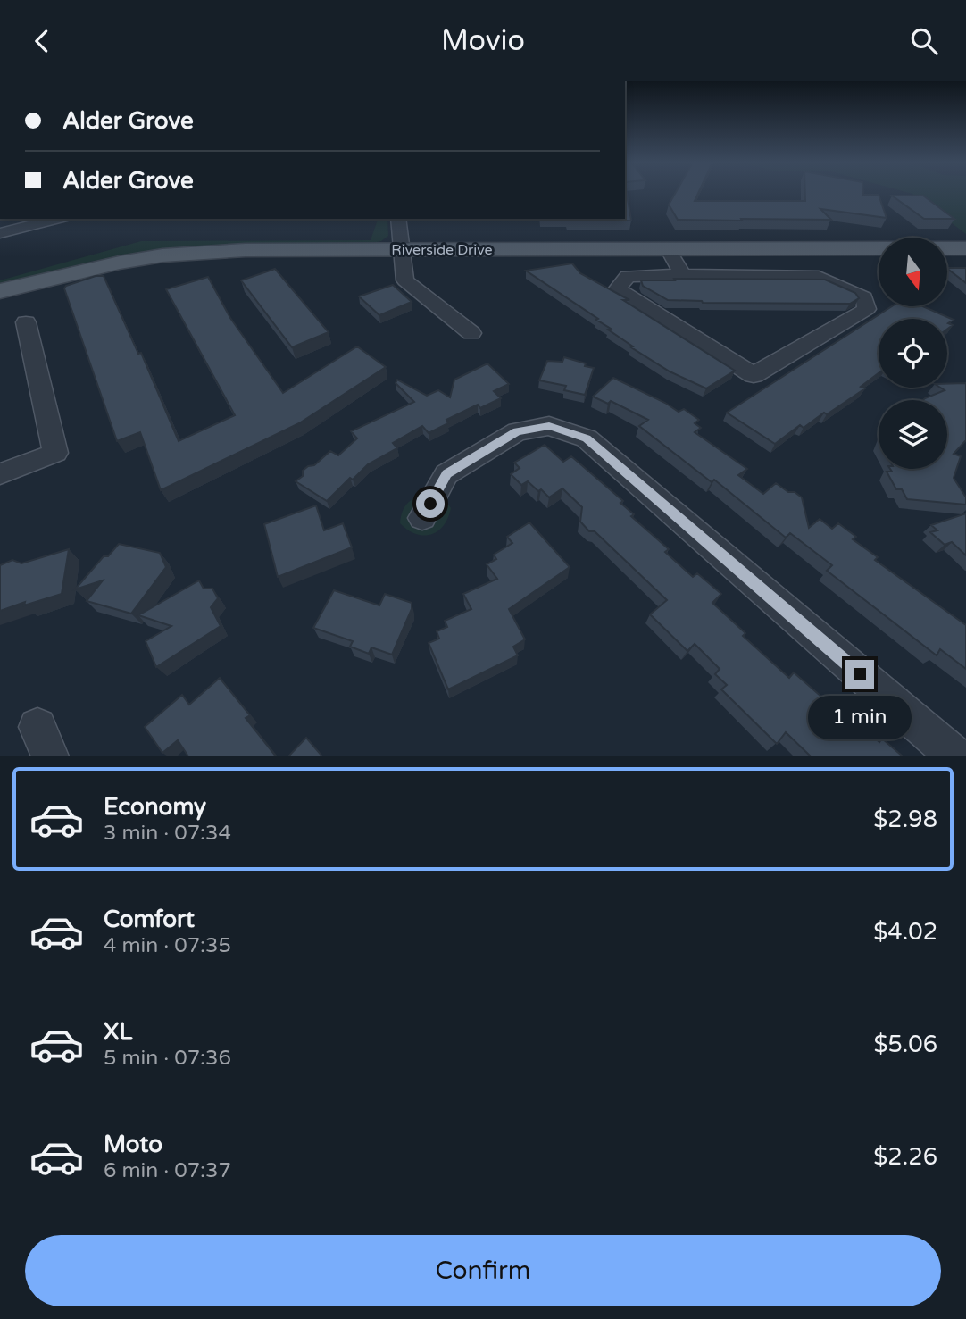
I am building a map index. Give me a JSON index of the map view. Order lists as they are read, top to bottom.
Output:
{
  "streets": {
    "main road": ["Riverside Drive"]
  },
  "north": "bottom",
  "page": {
    "header": "Movio",
    "banner": ["Alder Grove", "Alder Grove"],
    "bubble": "1 min",
    "list": [
      {
        "name": "Economy",
        "note": "3 min · 07:34",
        "value": "$2.98"
      },
      {
        "name": "Comfort",
        "note": "4 min · 07:35",
        "value": "$4.02"
      },
      {
        "name": "XL",
        "note": "5 min · 07:36",
        "value": "$5.06"
      },
      {
        "name": "Moto",
        "note": "6 min · 07:37",
        "value": "$2.26"
      }
    ],
    "buttons": "Confirm"
  }
}
